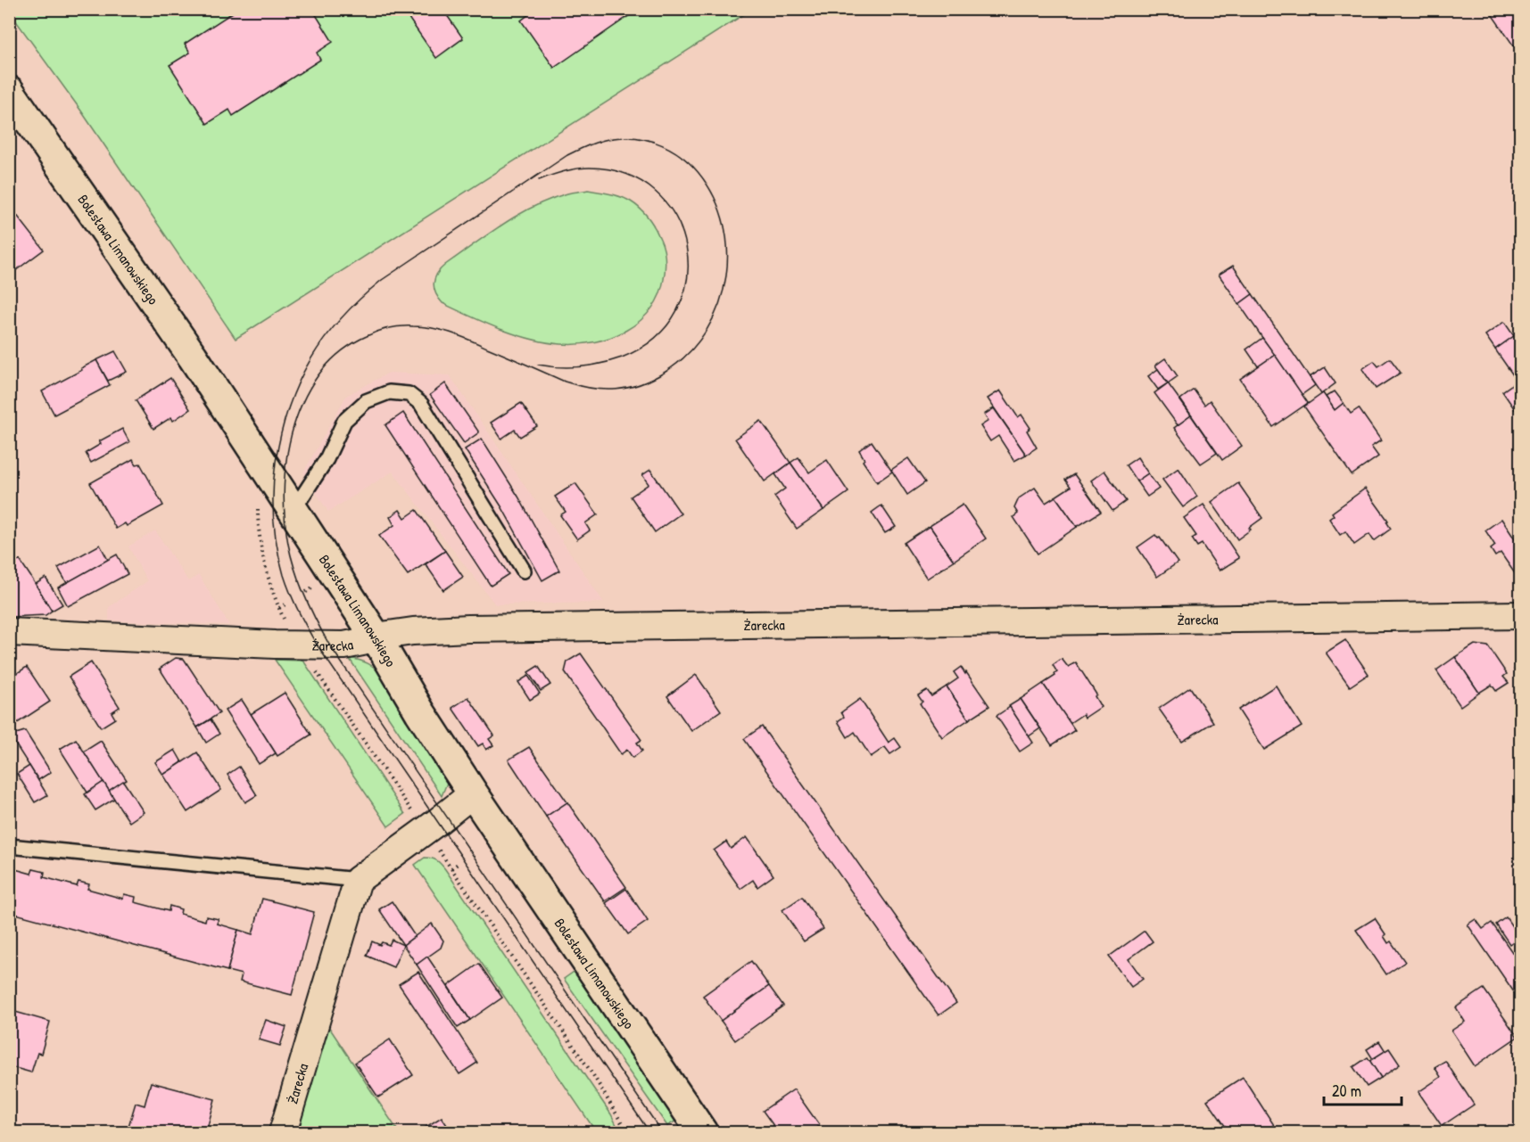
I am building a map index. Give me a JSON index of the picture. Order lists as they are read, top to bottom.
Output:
{
  "streets": {
    "street": ["Bolesława Limanowskiego", "Żarecka"]
  },
  "crossings": [
    ["Bolesława Limanowskiego", "Żarecka"]
  ],
  "scale_bar": "20 m"
}
